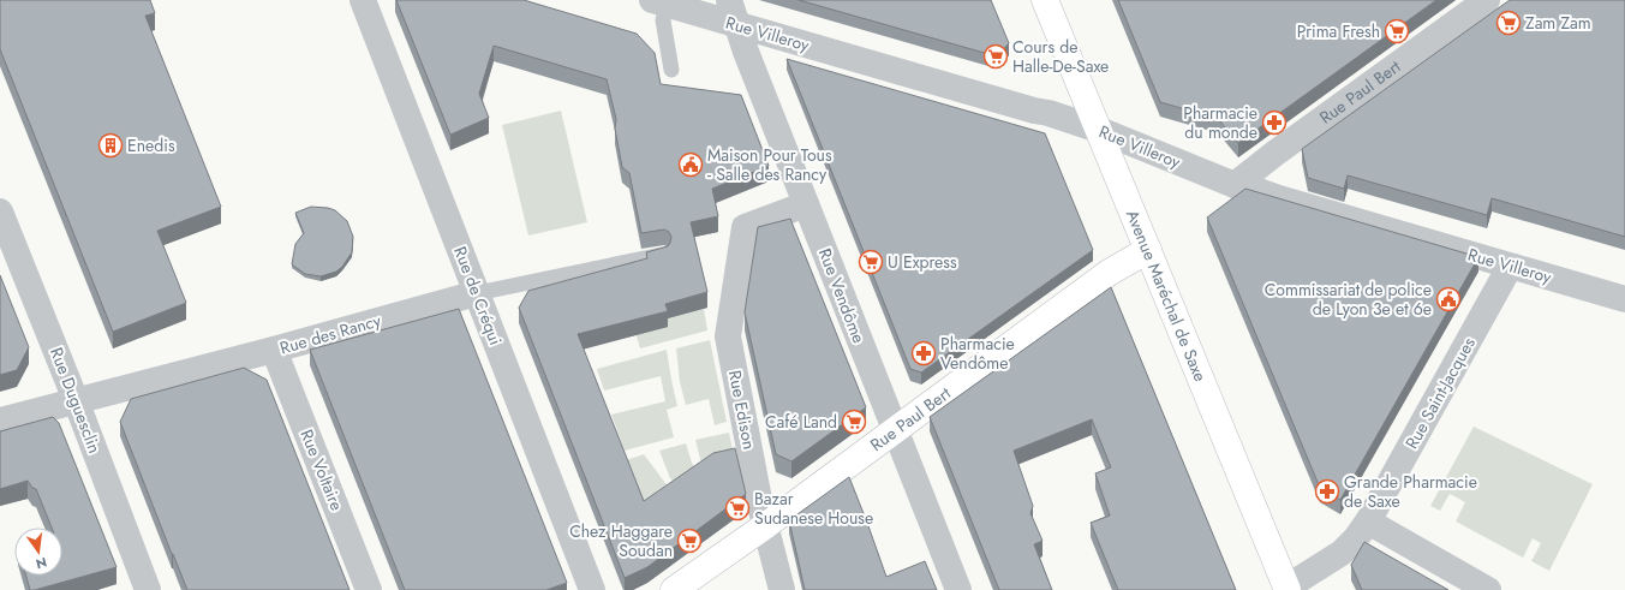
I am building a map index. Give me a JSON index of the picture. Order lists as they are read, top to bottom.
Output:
{
  "streets": {
    "main road": ["Rue Paul Bert", "Avenue Maréchal de Saxe"],
    "street": [
      "Rue Villeroy",
      "Rue de Créqui",
      "Rue Vendôme",
      "Rue des Rancy",
      "Rue Saint-Jacques",
      "Rue Duguesclin",
      "Rue Edison",
      "Rue Voltaire"
    ]
  },
  "crossings": [
    ["Rue Villeroy", "Rue Paul Bert"],
    ["Rue Villeroy", "Avenue Maréchal de Saxe"],
    ["Rue Villeroy", "Rue Vendôme"],
    ["Rue Villeroy", "Rue Saint-Jacques"],
    ["Rue Paul Bert", "Avenue Maréchal de Saxe"],
    ["Rue Paul Bert", "Rue Vendôme"],
    ["Rue Paul Bert", "Rue Edison"],
    ["Avenue Maréchal de Saxe", "Rue Saint-Jacques"],
    ["Rue de Créqui", "Rue des Rancy"],
    ["Rue Vendôme", "Rue Edison"],
    ["Rue des Rancy", "Rue Duguesclin"],
    ["Rue des Rancy", "Rue Voltaire"]
  ],
  "places": {
    "supermarket": [
      "Zam Zam",
      "Prima Fresh",
      "Cours de Halle-De-Saxe",
      "U Express",
      "Café Land",
      "Bazar Sudanese House",
      "Chez Haggare Soudan"
    ],
    "pharmacy": ["Pharmacie du monde", "Pharmacie Vendôme", "Grande Pharmacie de Saxe"],
    "building": ["Enedis"],
    "public building": ["Maison Pour Tous - Salle des Rancy", "Commissariat de police de Lyon 3e et 6e"]
  },
  "north": "bottom"
}
